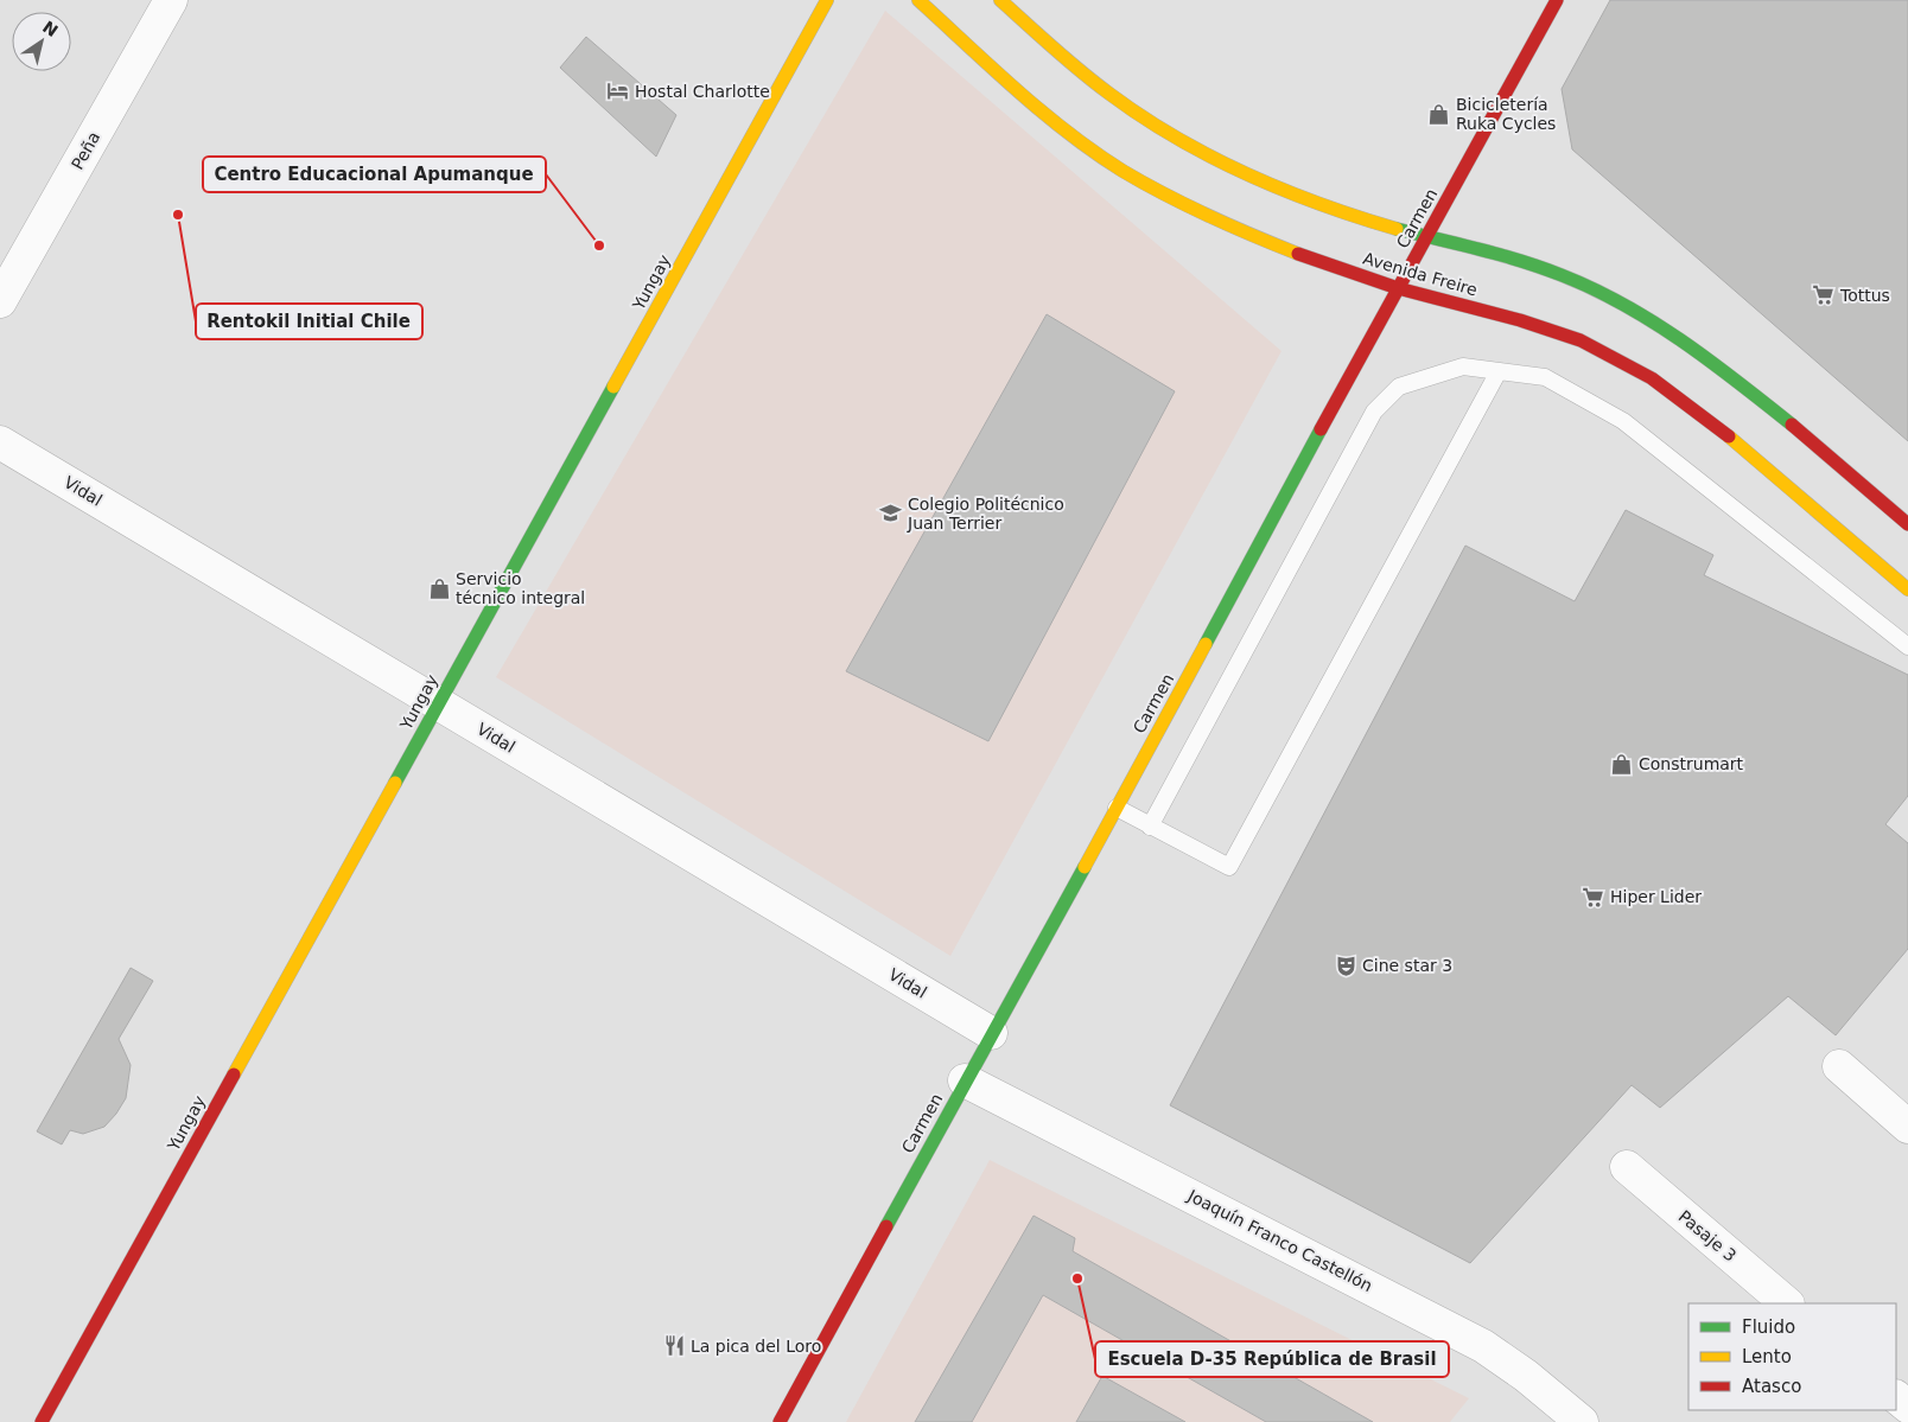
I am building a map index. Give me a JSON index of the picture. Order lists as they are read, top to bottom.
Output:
{
  "streets": {
    "street": [
      "Peña",
      "Carmen",
      "Avenida Freire",
      "Yungay",
      "Vidal",
      "Pasaje 3",
      "Joaquín Franco Castellón"
    ]
  },
  "crossings": [
    ["Carmen", "Avenida Freire"],
    ["Carmen", "Vidal"],
    ["Carmen", "Joaquín Franco Castellón"],
    ["Yungay", "Vidal"]
  ],
  "places": {
    "hotel": ["Hostal Charlotte"],
    "shop": ["Bicicletería Ruka Cycles", "Servicio técnico integral", "Construmart"],
    "other": ["Rentokil Initial Chile", "Centro Educacional Apumanque", "Escuela D-35 República de Brasil"],
    "supermarket": ["Tottus", "Hiper Lider"],
    "school or university": ["Colegio Politécnico Juan Terrier"],
    "theatre": ["Cine star 3"],
    "restaurant": ["La pica del Loro"]
  },
  "legend": ["Fluido", "Lento", "Atasco"],
  "north": "top right"
}
